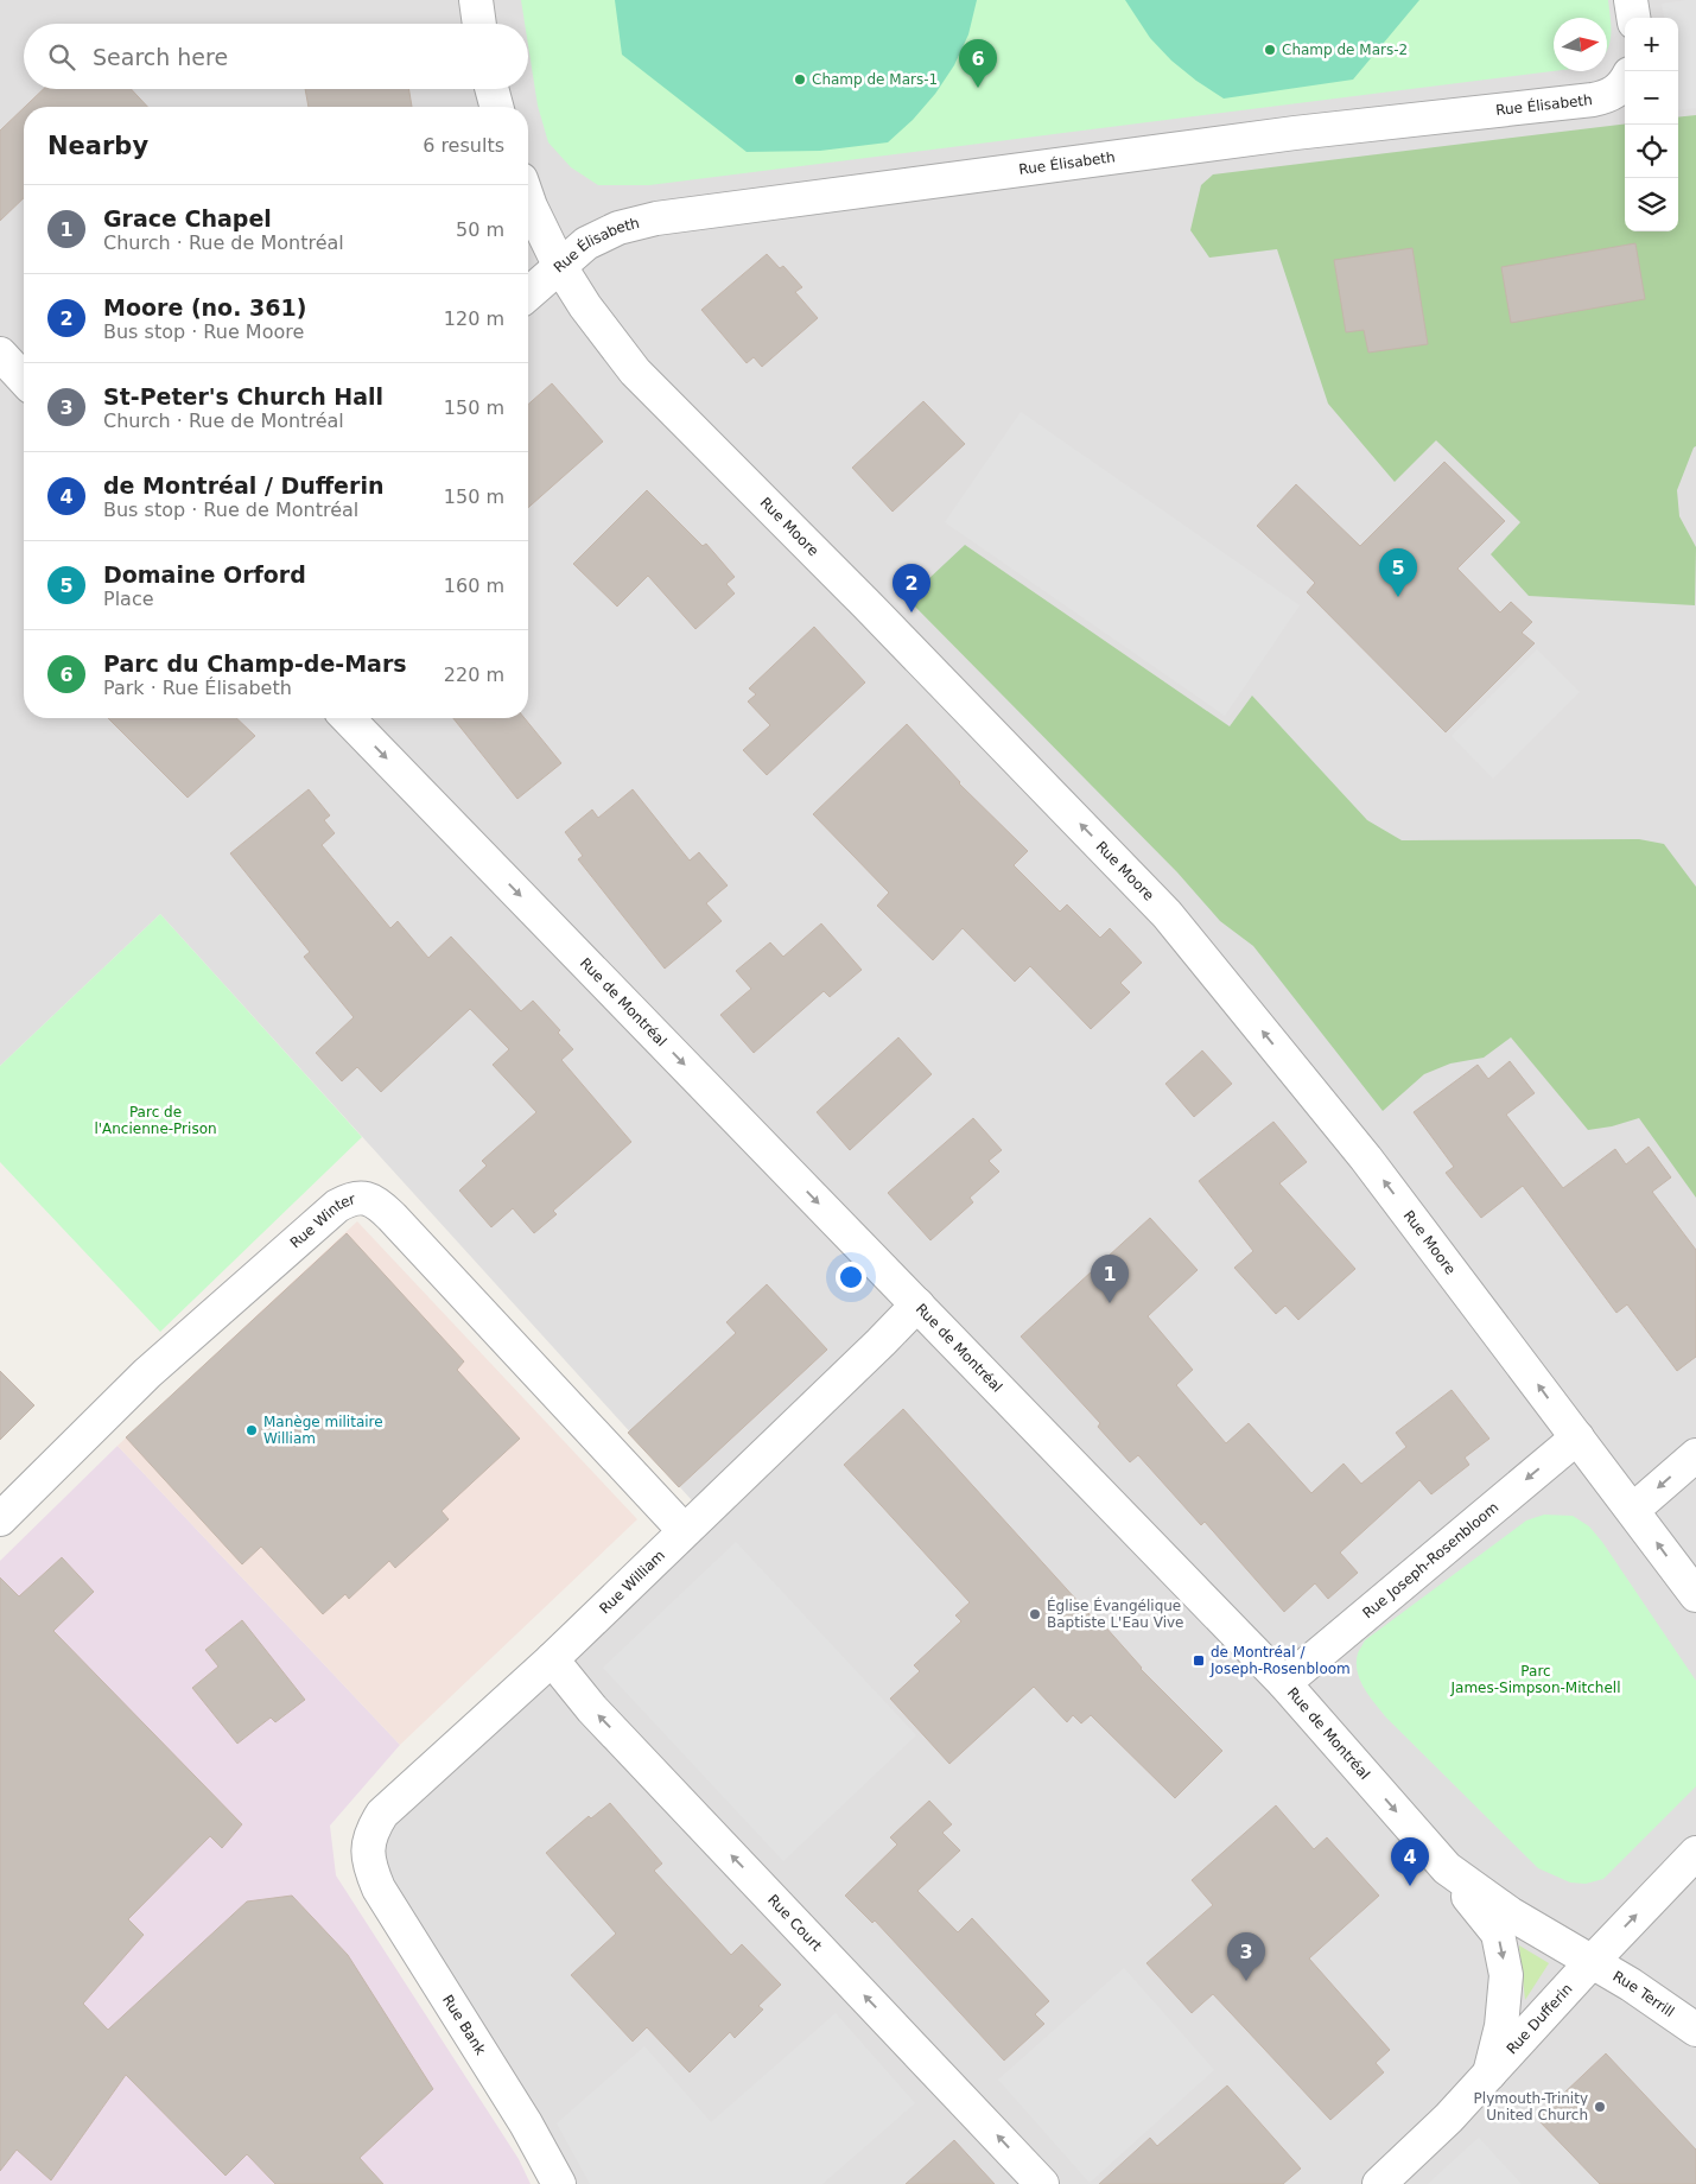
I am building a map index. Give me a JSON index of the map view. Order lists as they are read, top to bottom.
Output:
{
  "streets": {
    "street": [
      "Rue Élisabeth",
      "Rue Moore",
      "Rue de Montréal",
      "Rue Winter",
      "Rue Joseph-Rosenbloom",
      "Rue William",
      "Rue Court",
      "Rue Terrill",
      "Rue Dufferin",
      "Rue Bank"
    ]
  },
  "crossings": [
    ["Rue Élisabeth", "Rue Moore"],
    ["Rue Moore", "Rue Joseph-Rosenbloom"],
    ["Rue de Montréal", "Rue Joseph-Rosenbloom"],
    ["Rue de Montréal", "Rue William"],
    ["Rue de Montréal", "Rue Terrill"],
    ["Rue de Montréal", "Rue Dufferin"],
    ["Rue Winter", "Rue William"],
    ["Rue William", "Rue Court"],
    ["Rue William", "Rue Bank"],
    ["Rue Terrill", "Rue Dufferin"]
  ],
  "one_way": [
    "Rue Moore",
    "Rue de Montréal",
    "Rue Joseph-Rosenbloom",
    "Rue Court"
  ],
  "parks": ["Parc de l'Ancienne-Prison", "Parc James-Simpson-Mitchell"],
  "places": {
    "other": [
      "Champ de Mars-2",
      "Champ de Mars-1",
      "Manège militaire William",
      "Église Évangélique Baptiste L'Eau Vive",
      "Plymouth-Trinity United Church"
    ],
    "transit": ["de Montréal / Joseph-Rosenbloom"]
  },
  "north": "right",
  "page": {
    "map_buttons": ["+", "−"],
    "search": "Search here",
    "pins": [
      "6",
      "5",
      "2",
      "1",
      "4",
      "3"
    ],
    "heading": ["Nearby", "6 results"],
    "list": [
      {
        "mark": "1",
        "name": "Grace Chapel",
        "note": "Church · Rue de Montréal",
        "value": "50 m"
      },
      {
        "mark": "2",
        "name": "Moore (no. 361)",
        "note": "Bus stop · Rue Moore",
        "value": "120 m"
      },
      {
        "mark": "3",
        "name": "St-Peter's Church Hall",
        "note": "Church · Rue de Montréal",
        "value": "150 m"
      },
      {
        "mark": "4",
        "name": "de Montréal / Dufferin",
        "note": "Bus stop · Rue de Montréal",
        "value": "150 m"
      },
      {
        "mark": "5",
        "name": "Domaine Orford",
        "note": "Place",
        "value": "160 m"
      },
      {
        "mark": "6",
        "name": "Parc du Champ-de-Mars",
        "note": "Park · Rue Élisabeth",
        "value": "220 m"
      }
    ]
  }
}
